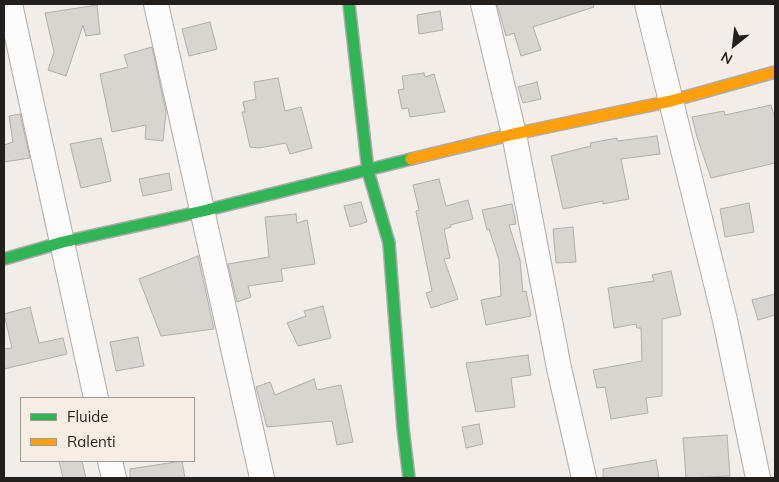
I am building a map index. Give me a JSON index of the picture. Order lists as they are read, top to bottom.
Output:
{
  "legend": ["Fluide", "Ralenti"],
  "north": "bottom left"
}
